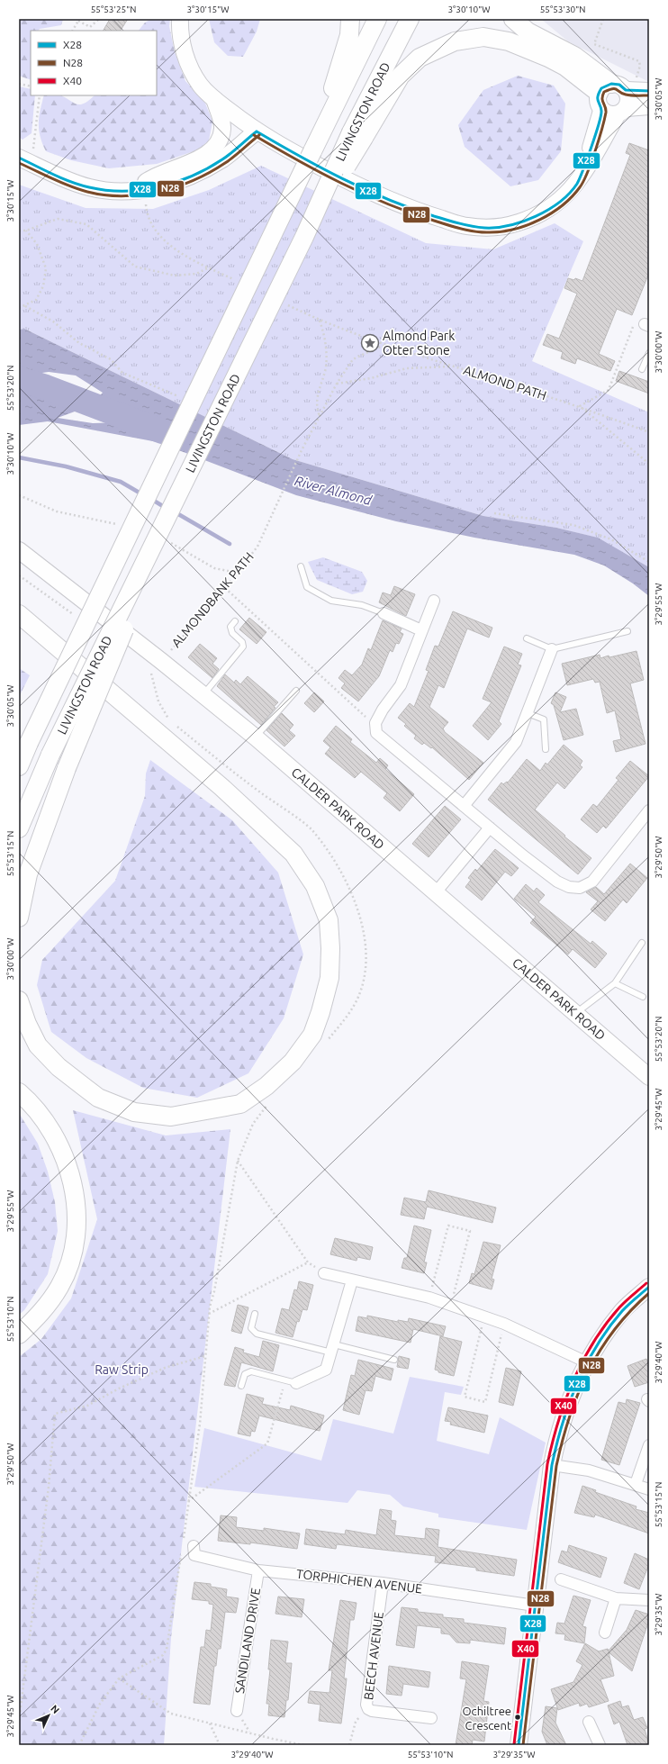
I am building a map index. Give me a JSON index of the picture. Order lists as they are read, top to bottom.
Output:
{
  "streets": {
    "main road": ["LIVINGSTON ROAD", "CALDER PARK ROAD"],
    "street": ["TORPHICHEN AVENUE", "SANDILAND DRIVE", "BEECH AVENUE"],
    "path": ["ALMOND PATH", "ALMONDBANK PATH"]
  },
  "crossings": [
    ["ALMOND PATH", "ALMONDBANK PATH"],
    ["ALMONDBANK PATH", "CALDER PARK ROAD"],
    ["TORPHICHEN AVENUE", "SANDILAND DRIVE"],
    ["TORPHICHEN AVENUE", "BEECH AVENUE"]
  ],
  "water": ["River Almond"],
  "parks": ["Raw Strip"],
  "places": {
    "place": ["Almond Park Otter Stone"],
    "other": ["Ochiltree Crescent"]
  },
  "lines": ["transit line X28", "transit line N28", "transit line X40"],
  "legend": ["X28", "N28", "X40"],
  "north": "top right",
  "coordinates": [
    "55°53'25\"N",
    "3°30'15\"W",
    "3°30'10\"W",
    "55°53'30\"N",
    "3°30'05\"W",
    "3°30'00\"W",
    "55°53'20\"N",
    "3°29'55\"W",
    "55°53'15\"N",
    "3°29'50\"W",
    "3°29'45\"W",
    "55°53'10\"N",
    "3°29'40\"W",
    "3°29'35\"W"
  ]
}
